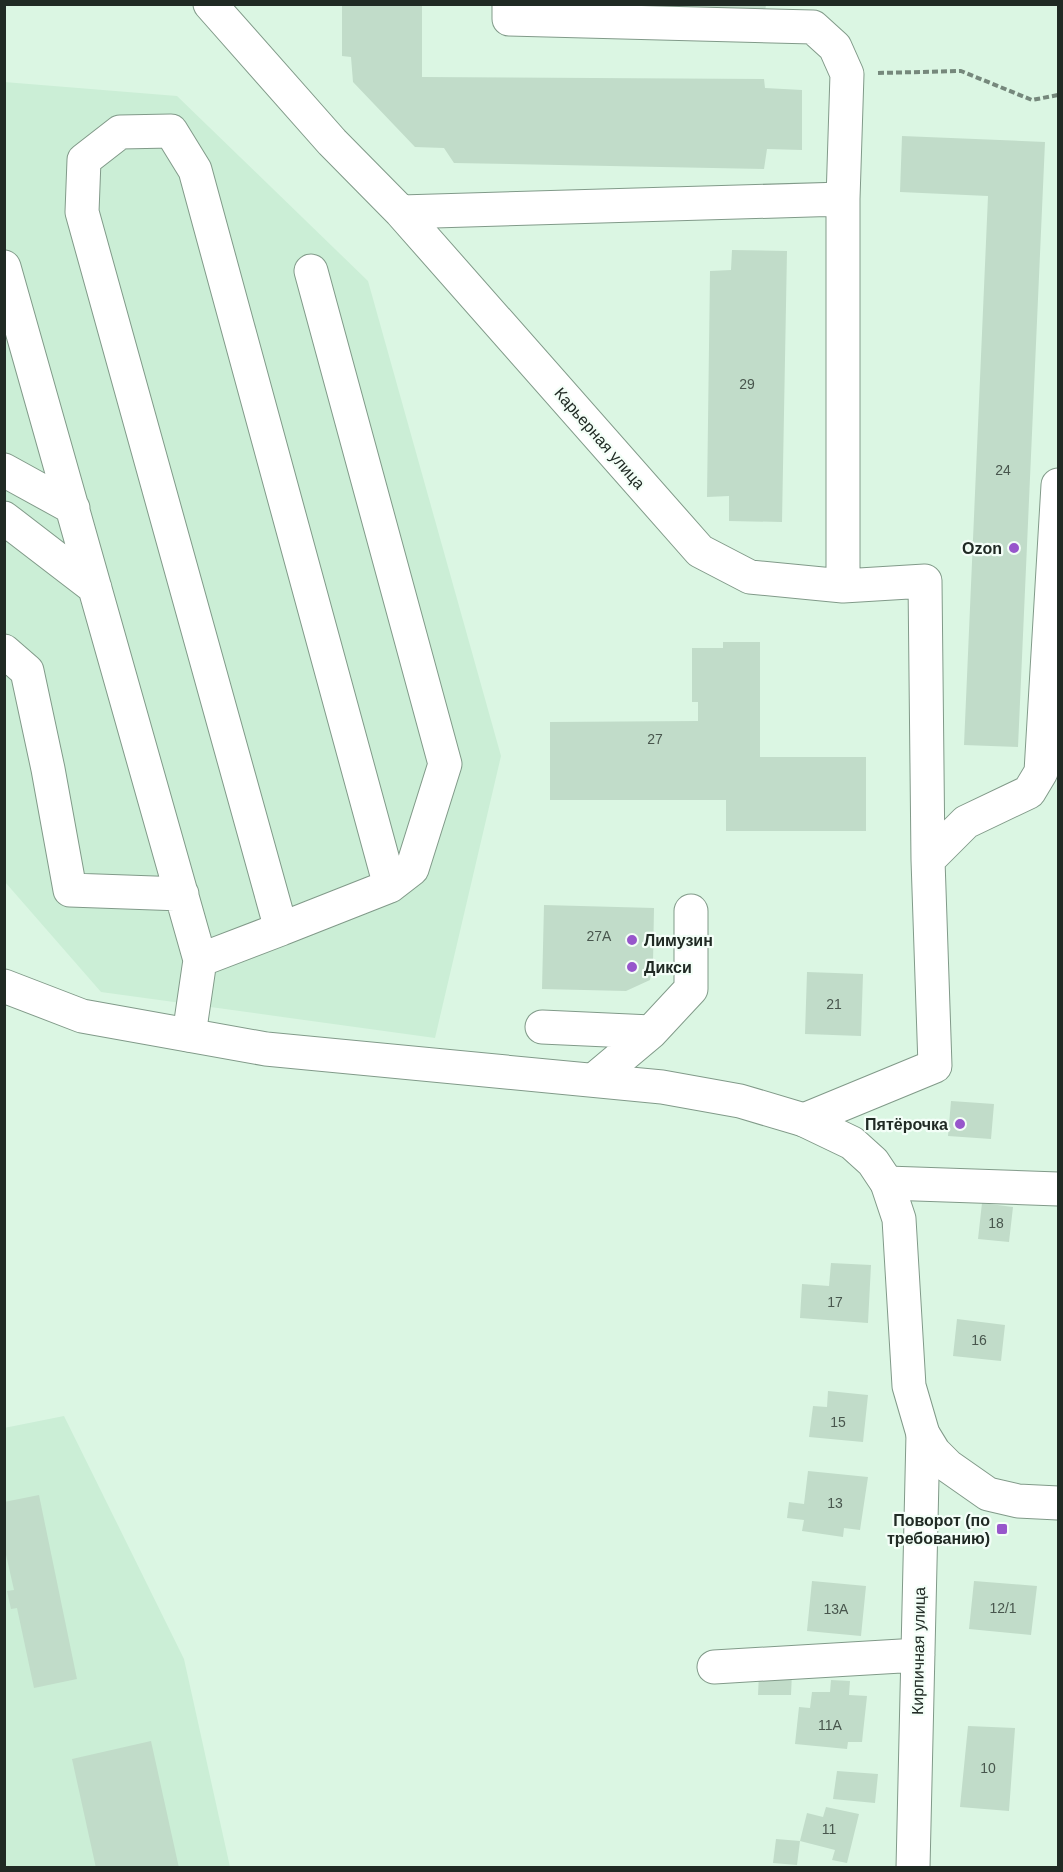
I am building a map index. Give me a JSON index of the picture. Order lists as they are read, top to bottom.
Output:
{
  "streets": {
    "main road": ["Карьерная улица", "Кирпичная улица"]
  },
  "places": {
    "other": [
      "Ozon",
      "Лимузин",
      "Дикси",
      "Пятёрочка"
    ],
    "transit": ["Поворот (по требованию)"]
  },
  "house_numbers": [
    "29",
    "24",
    "27",
    "27А",
    "21",
    "18",
    "17",
    "16",
    "15",
    "13",
    "12/1",
    "13А",
    "11А",
    "10",
    "11"
  ]
}
